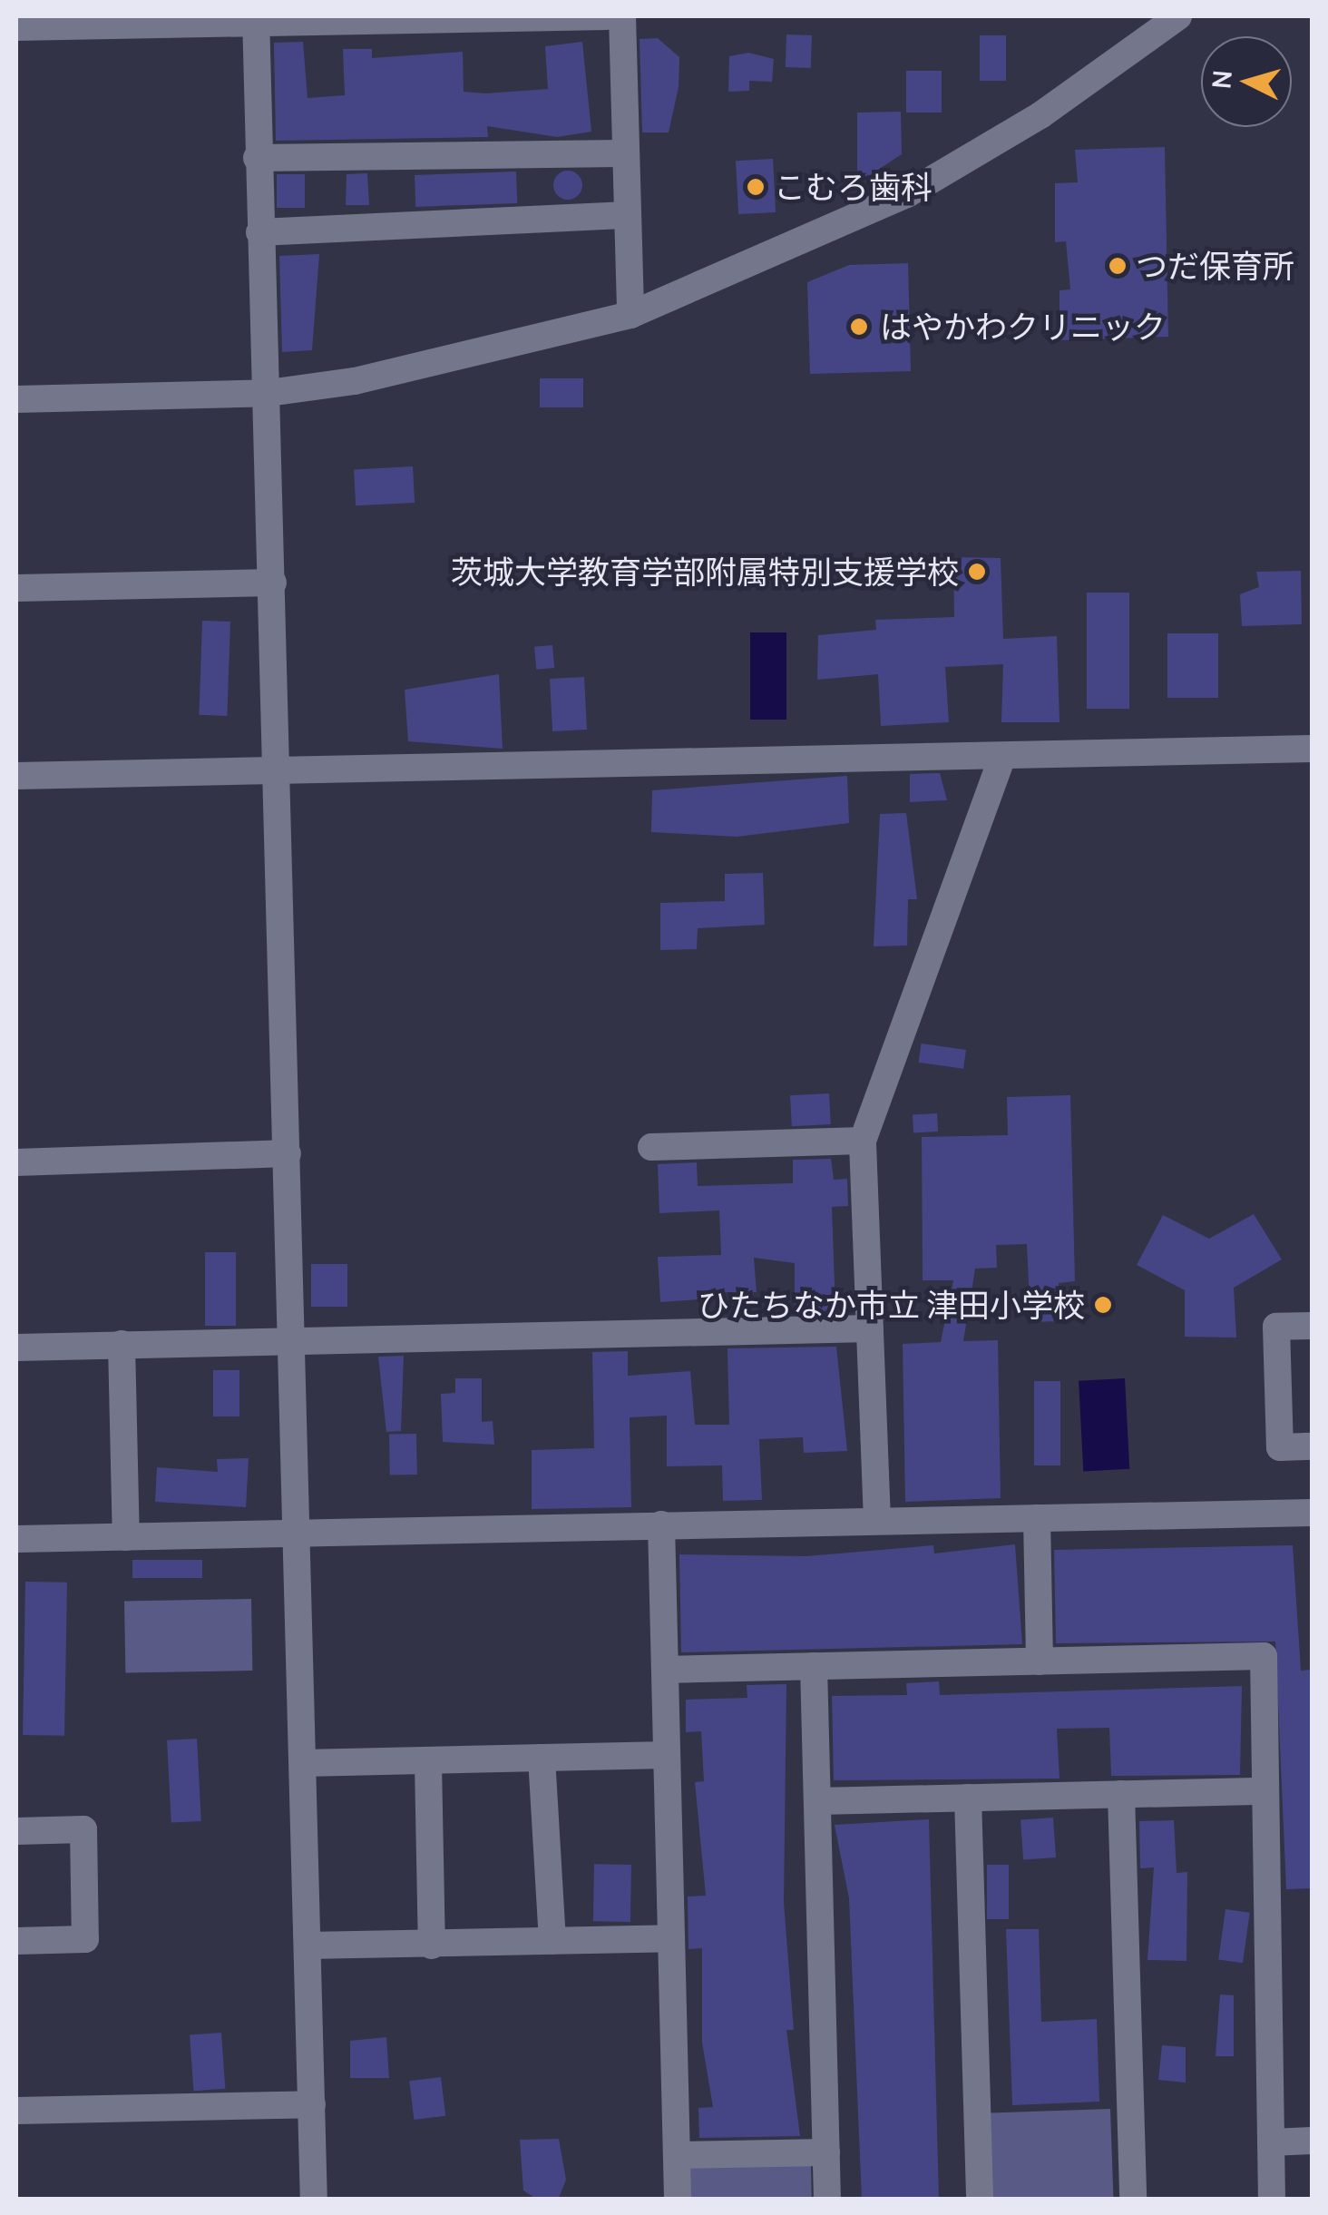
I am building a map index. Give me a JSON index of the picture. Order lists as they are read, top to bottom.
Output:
{
  "places": [
    "こむろ歯科",
    "つだ保育所",
    "はやかわクリニック",
    "茨城大学教育学部附属特別支援学校",
    "ひたちなか市立 津田小学校"
  ],
  "north": "left"
}
